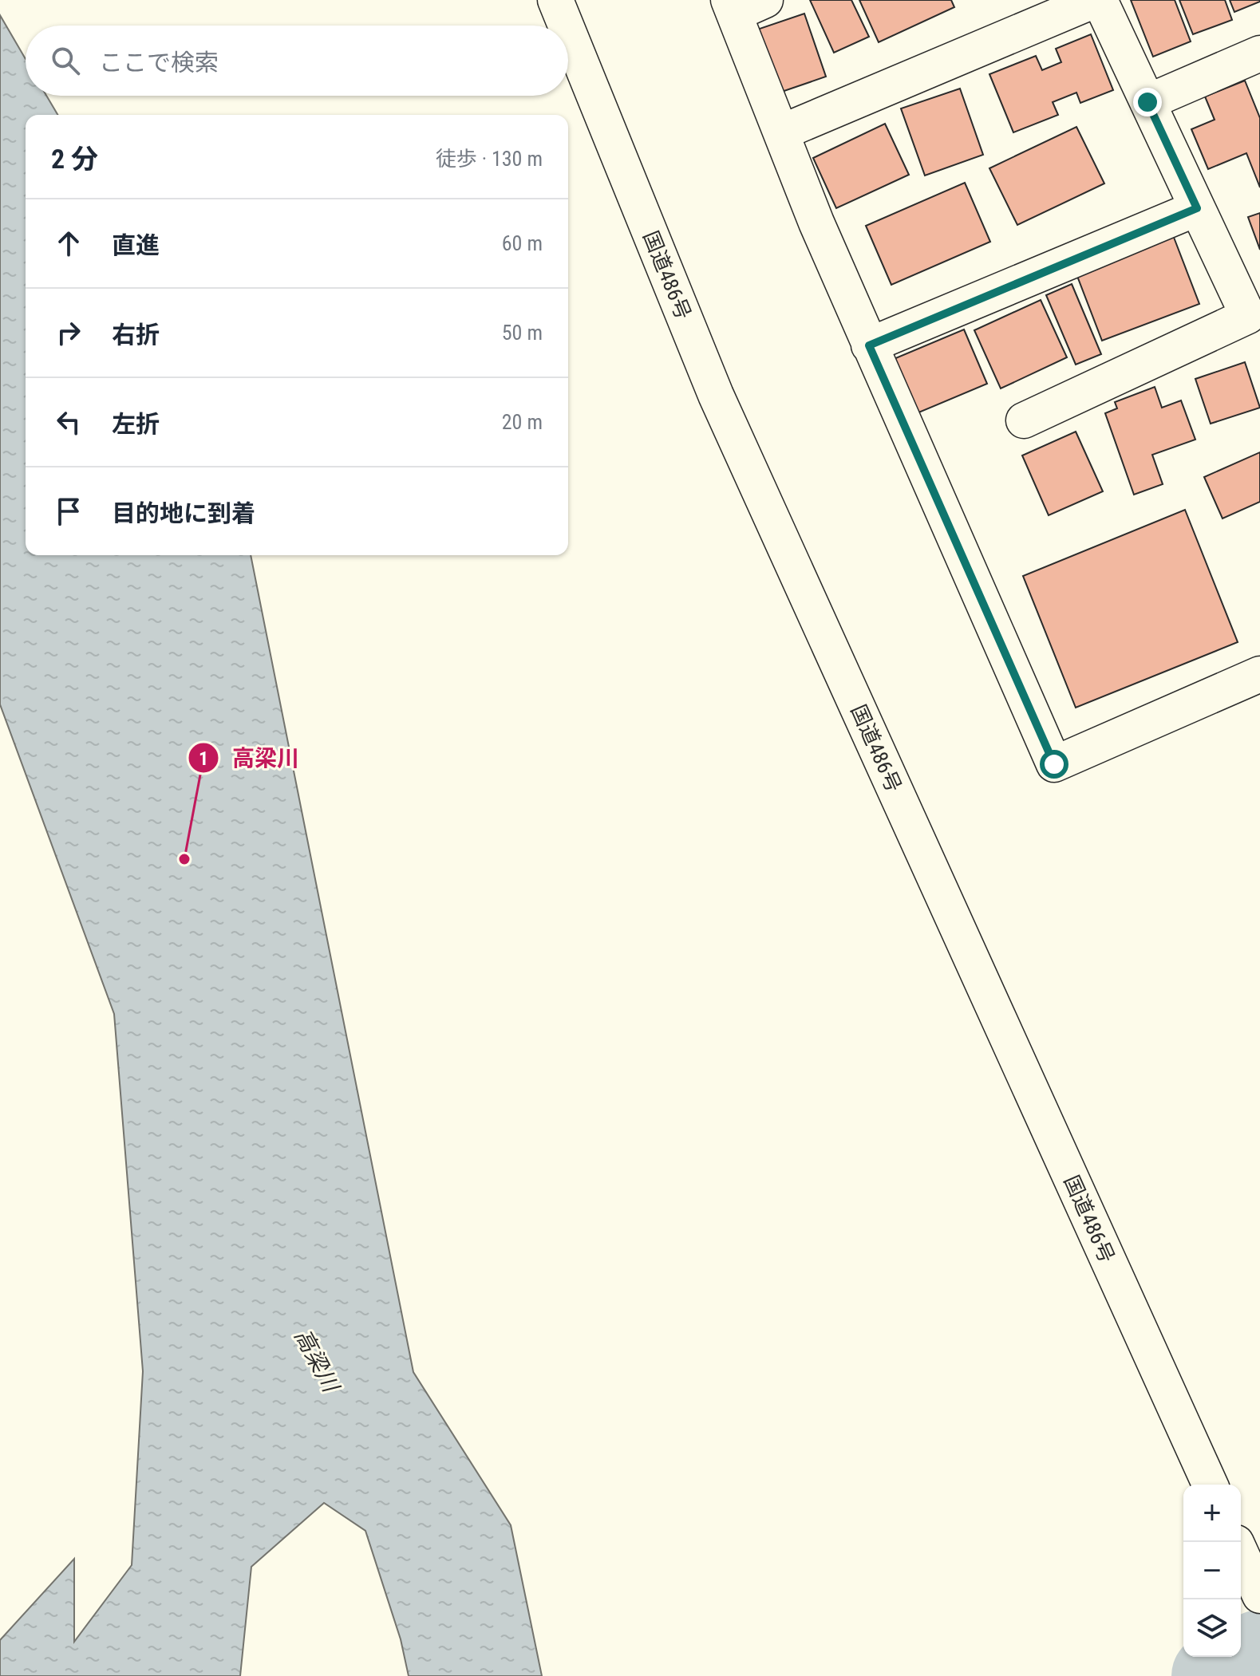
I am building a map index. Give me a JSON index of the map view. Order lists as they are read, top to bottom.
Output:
{
  "streets": {
    "main road": ["国道486号"]
  },
  "water": ["高梁川"],
  "places": ["高梁川"],
  "page": {
    "search": "ここで検索",
    "heading": ["2 分", "徒歩 · 130 m"],
    "list": [
      ["直進", "60 m"],
      ["右折", "50 m"],
      ["左折", "20 m"],
      "目的地に到着"
    ],
    "map_buttons": ["+", "−"]
  }
}
